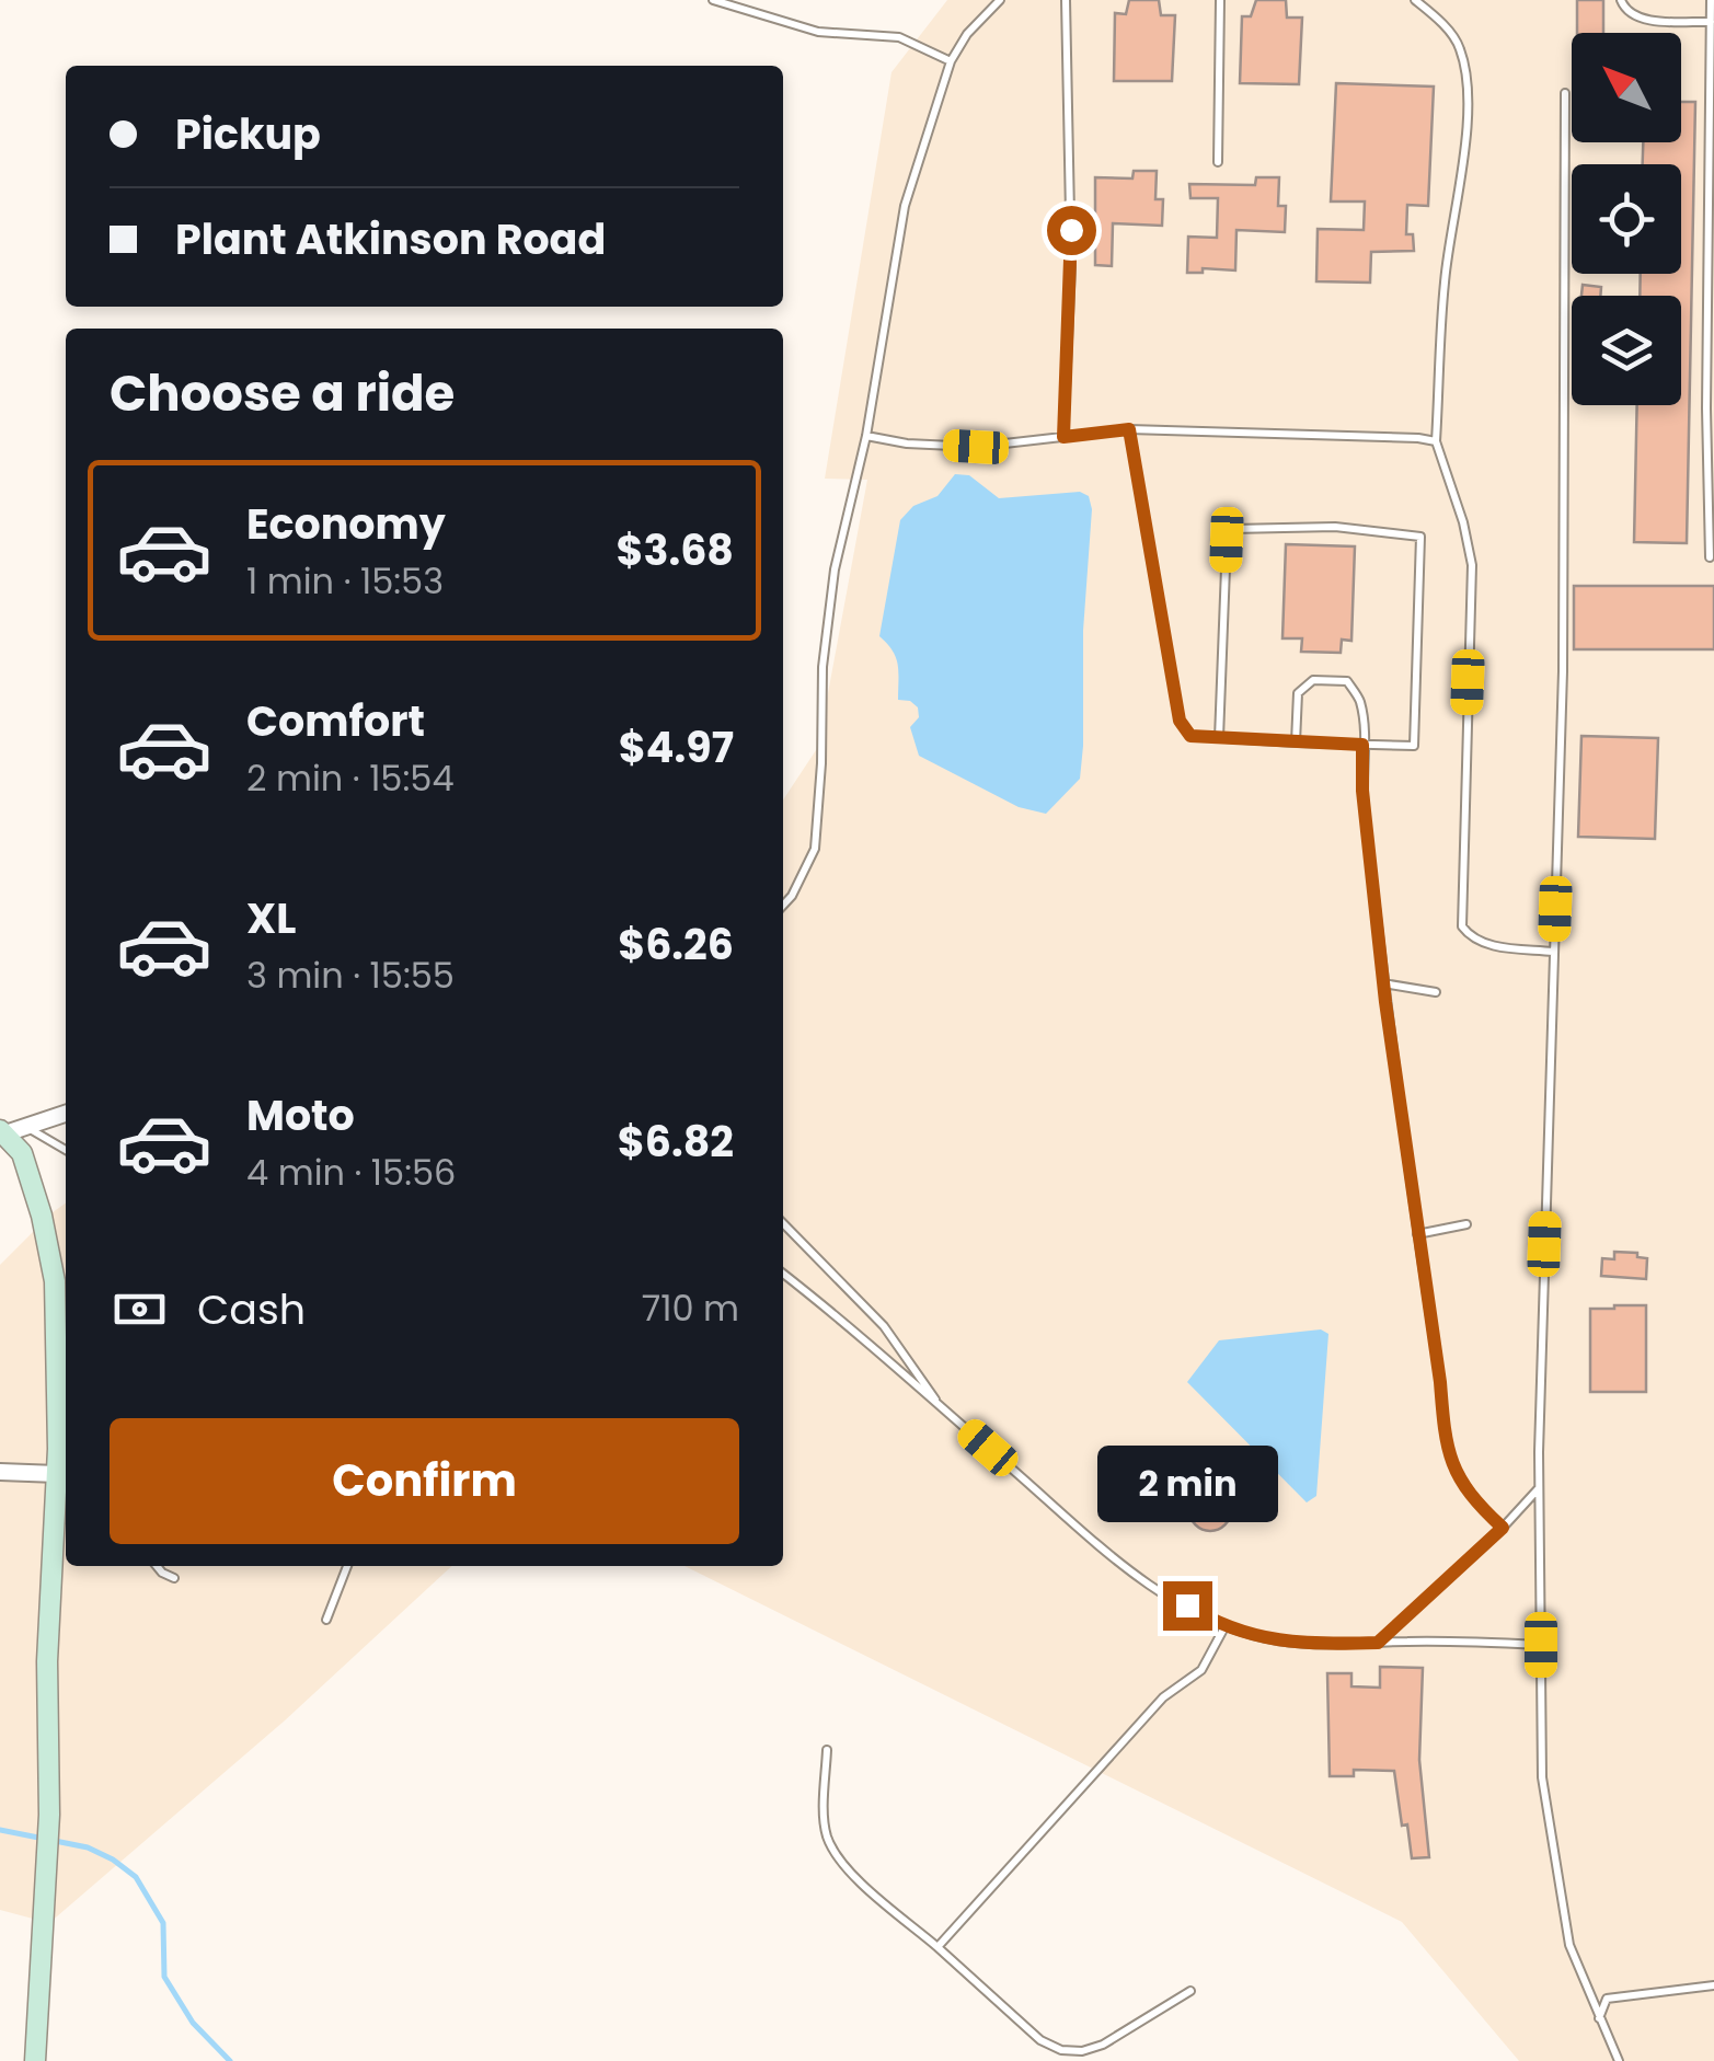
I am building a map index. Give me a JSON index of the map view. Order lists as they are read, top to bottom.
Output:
{
  "north": "top left",
  "page": {
    "banner": ["Pickup", "Plant Atkinson Road"],
    "heading": "Choose a ride",
    "list": [
      {
        "name": "Economy",
        "note": "1 min · 15:53",
        "value": "$3.68"
      },
      {
        "name": "Comfort",
        "note": "2 min · 15:54",
        "value": "$4.97"
      },
      {
        "name": "XL",
        "note": "3 min · 15:55",
        "value": "$6.26"
      },
      {
        "name": "Moto",
        "note": "4 min · 15:56",
        "value": "$6.82"
      }
    ],
    "pay": ["Cash", "710 m"],
    "buttons": "Confirm",
    "bubble": "2 min"
  }
}
